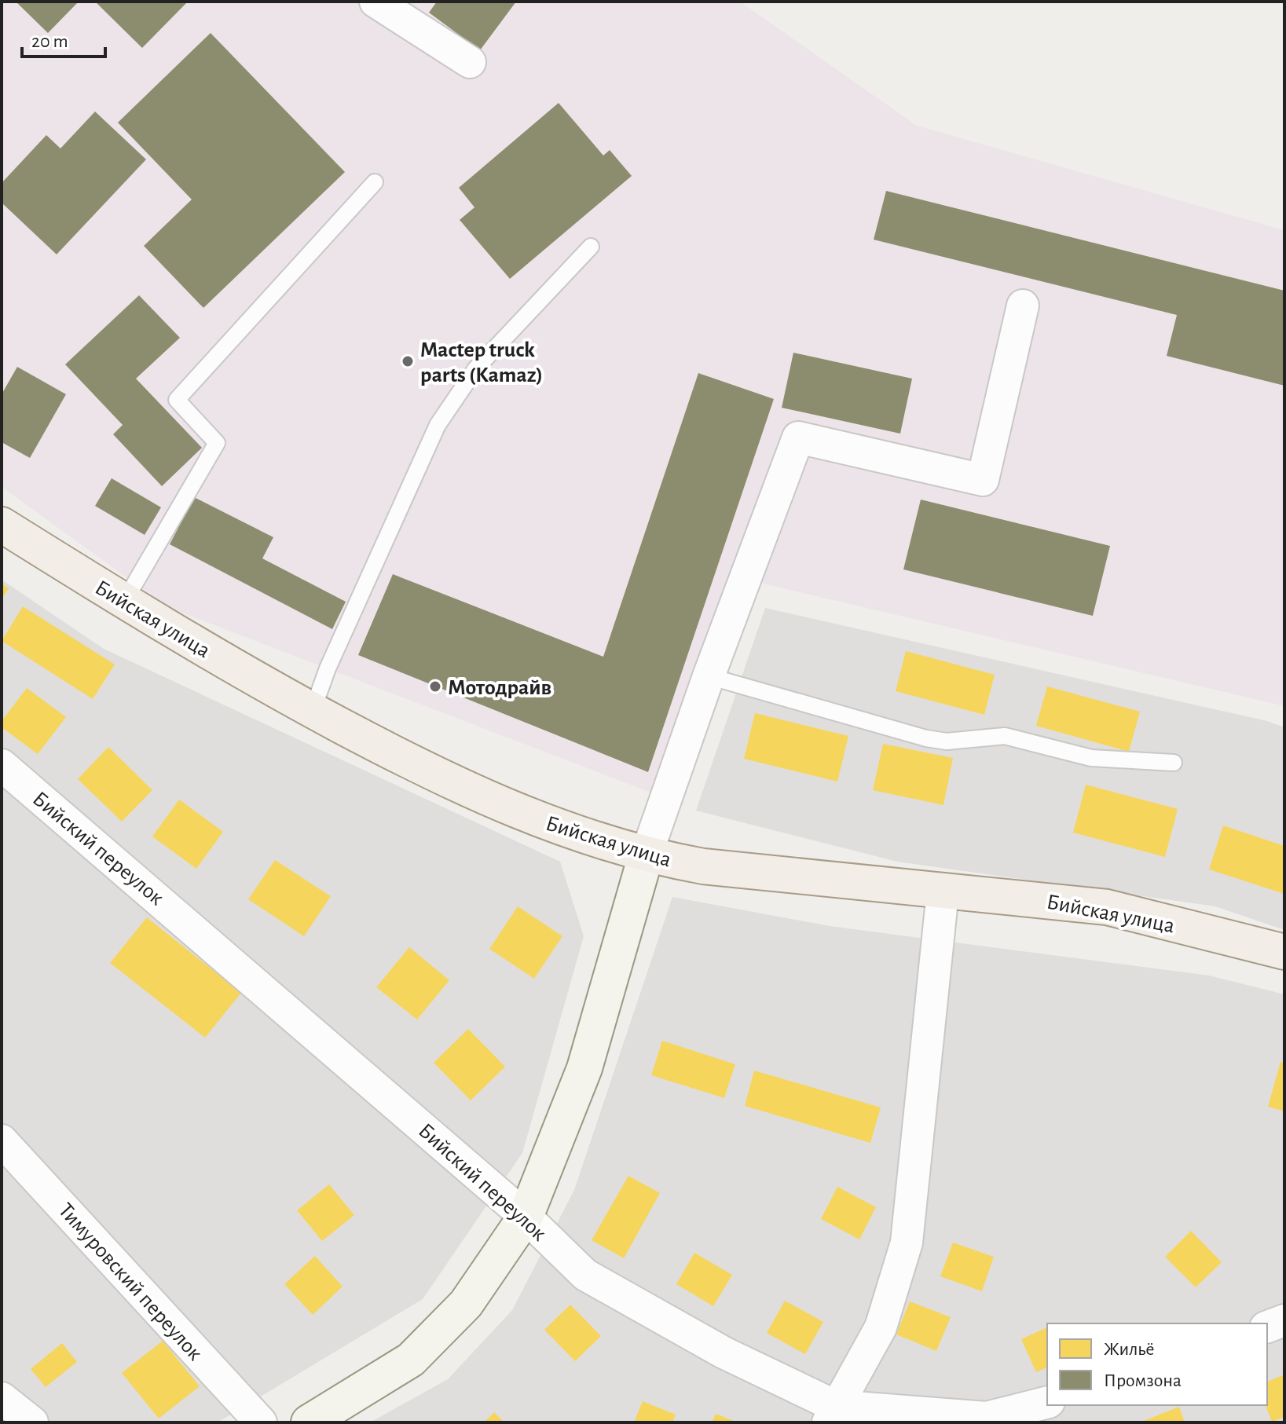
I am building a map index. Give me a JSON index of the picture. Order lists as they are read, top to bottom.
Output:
{
  "streets": {
    "main road": ["Бийская улица"],
    "street": ["Бийский переулок", "Тимуровский переулок"]
  },
  "places": ["Mactep truck parts (Kamaz)", "Мотодрайв"],
  "legend": ["Жильё", "Промзона"],
  "scale_bar": "20 m"
}
